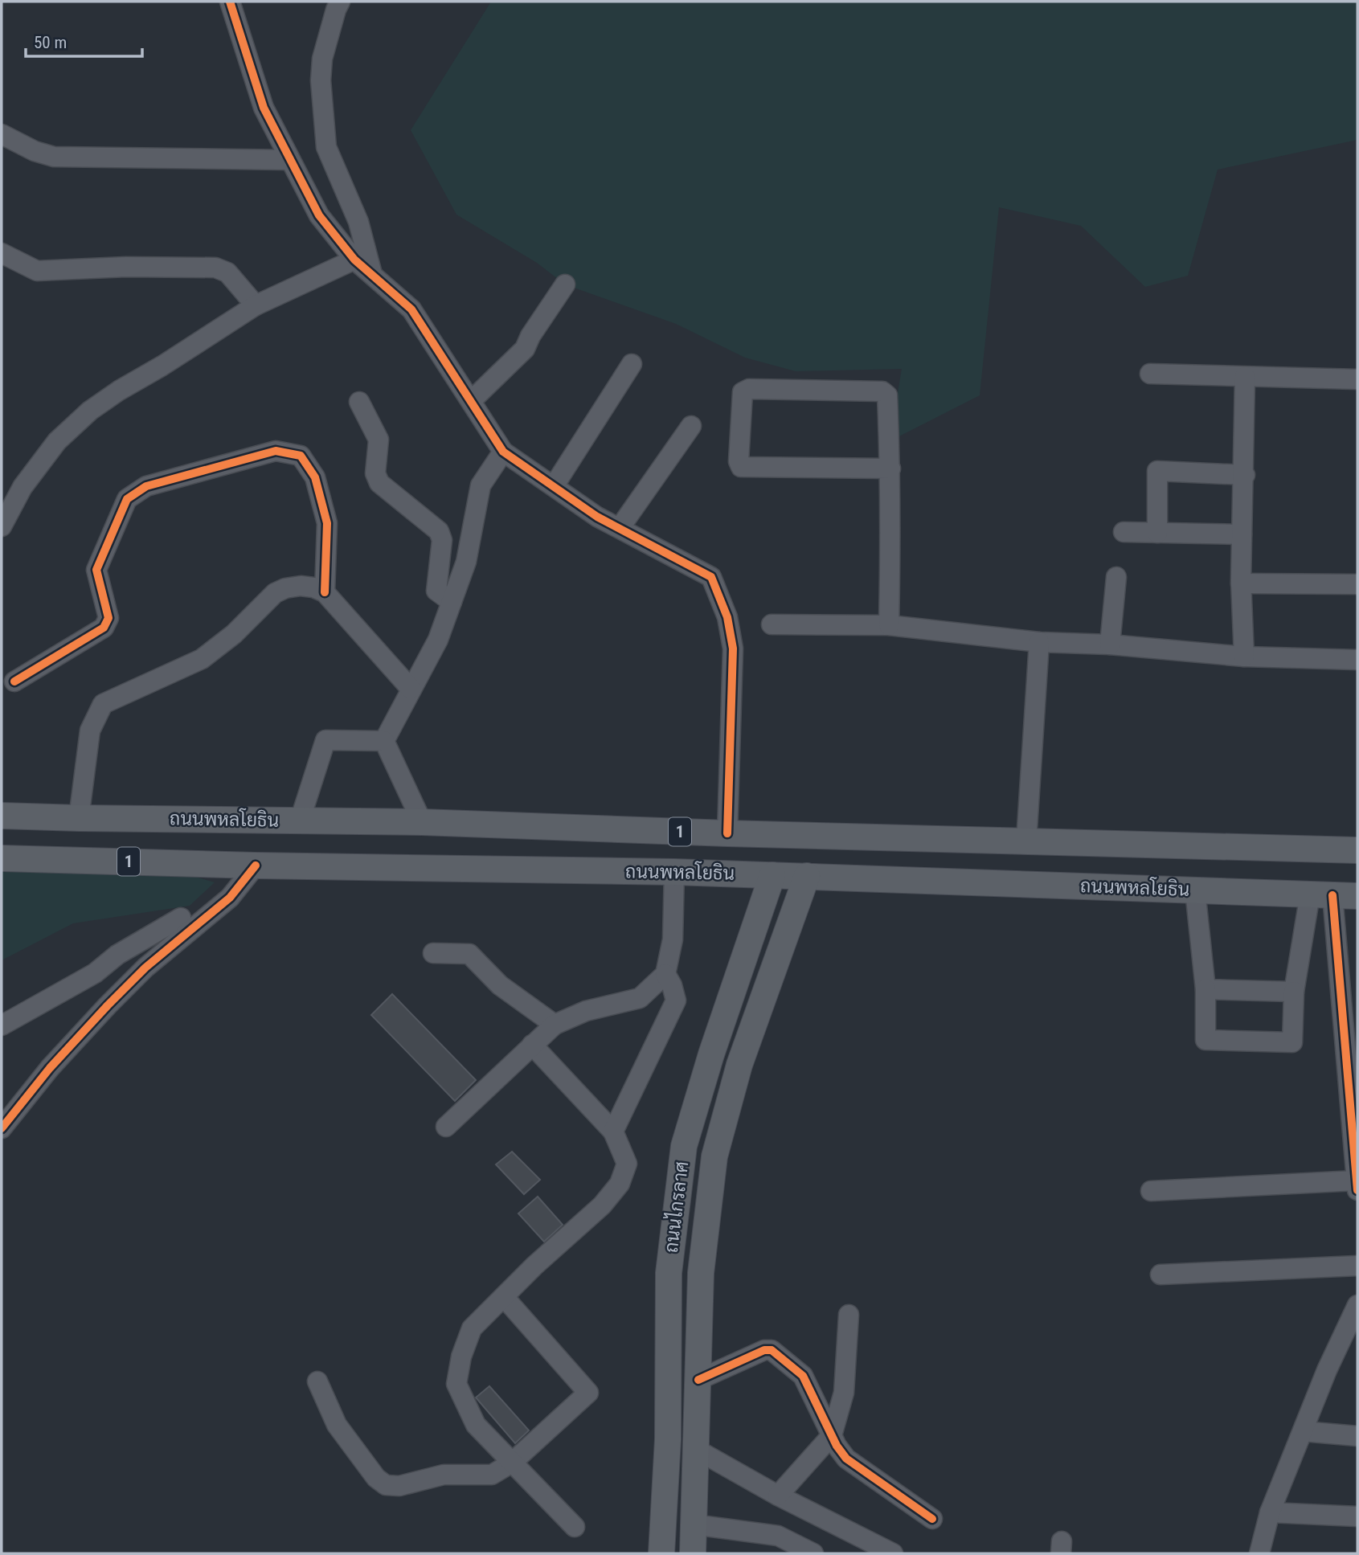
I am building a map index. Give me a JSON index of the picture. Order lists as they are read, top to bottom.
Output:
{
  "streets": {
    "main road": ["ถนนพหลโยธิน", "1", "ถนนไกรลาศ"]
  },
  "crossings": [
    ["ถนนพหลโยธิน", "ถนนไกรลาศ"]
  ],
  "scale_bar": "50 m"
}
